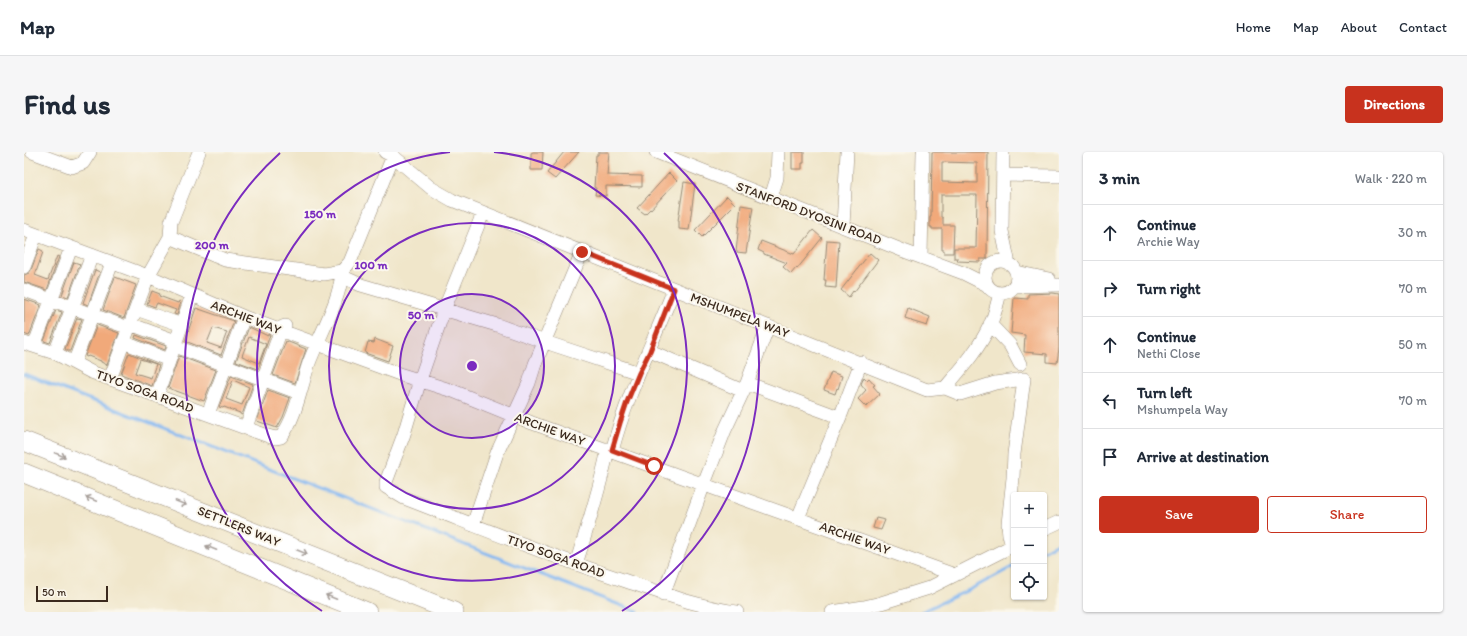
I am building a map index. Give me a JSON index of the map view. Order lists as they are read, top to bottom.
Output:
{
  "streets": {
    "highway": ["SETTLERS WAY"],
    "street": [
      "STANFORD DYOSINI ROAD",
      "MSHUMPELA WAY",
      "ARCHIE WAY",
      "TIYO SOGA ROAD"
    ]
  },
  "crossings": [
    ["ARCHIE WAY", "TIYO SOGA ROAD"]
  ],
  "scale_bar": "50 m",
  "page": {
    "header": "Map",
    "nav": [
      "Home",
      "Map",
      "About",
      "Contact"
    ],
    "buttons": [
      "Directions",
      ["Save", "Share"]
    ],
    "title": "Find us",
    "heading": ["3 min", "Walk · 220 m"],
    "list": [
      ["Continue", "Archie Way", "30 m"],
      ["Turn right", "70 m"],
      ["Continue", "Nethi Close", "50 m"],
      ["Turn left", "Mshumpela Way", "70 m"],
      "Arrive at destination"
    ],
    "map_buttons": ["+", "−"],
    "scale": "50 m"
  },
  "rings": [
    "150 m",
    "200 m",
    "100 m",
    "50 m"
  ]
}
